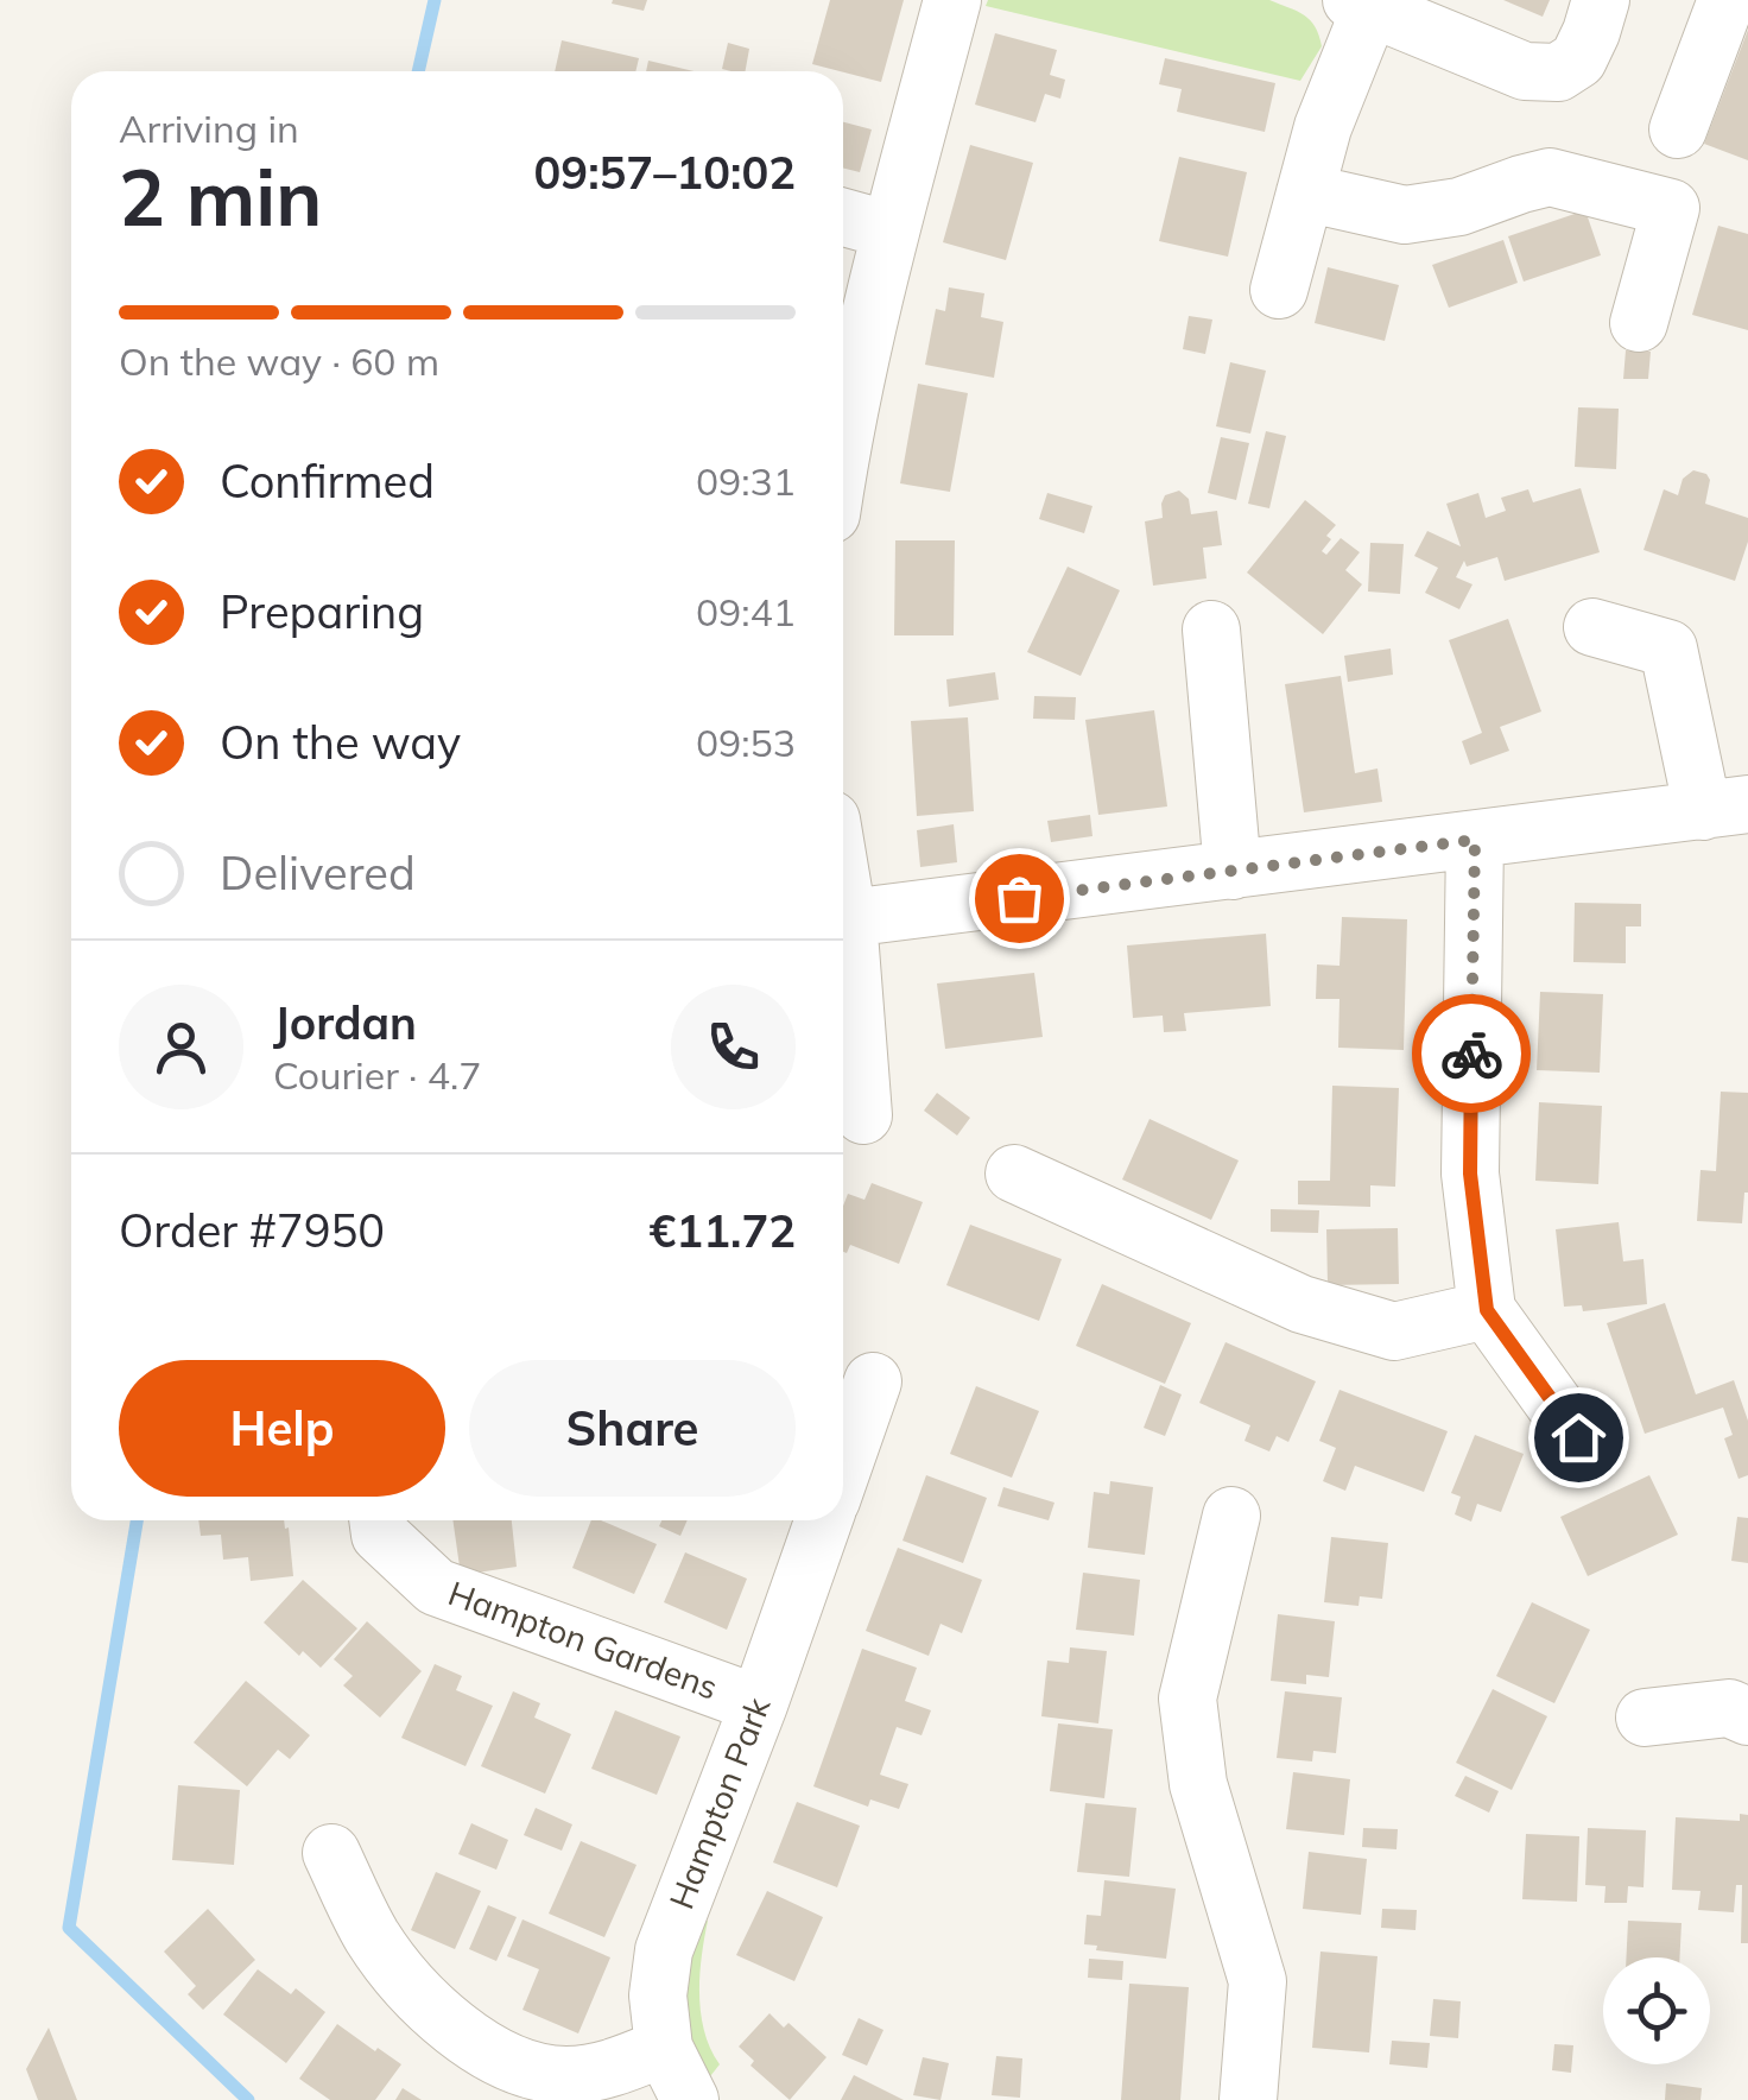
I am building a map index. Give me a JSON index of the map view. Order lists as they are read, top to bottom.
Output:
{
  "streets": {
    "street": ["Hampton Gardens", "Hampton Park"]
  },
  "crossings": [
    ["Hampton Gardens", "Hampton Park"]
  ],
  "page": {
    "heading": ["2 min", "Arriving in", "09:57–10:02"],
    "panel": [
      "Jordan",
      "Courier · 4.7",
      "Order #7950",
      "€11.72"
    ],
    "bar": "On the way · 60 m",
    "list": [
      ["Confirmed", "09:31"],
      ["Preparing", "09:41"],
      ["On the way", "09:53"],
      "Delivered"
    ],
    "buttons": ["Help", "Share"]
  }
}
